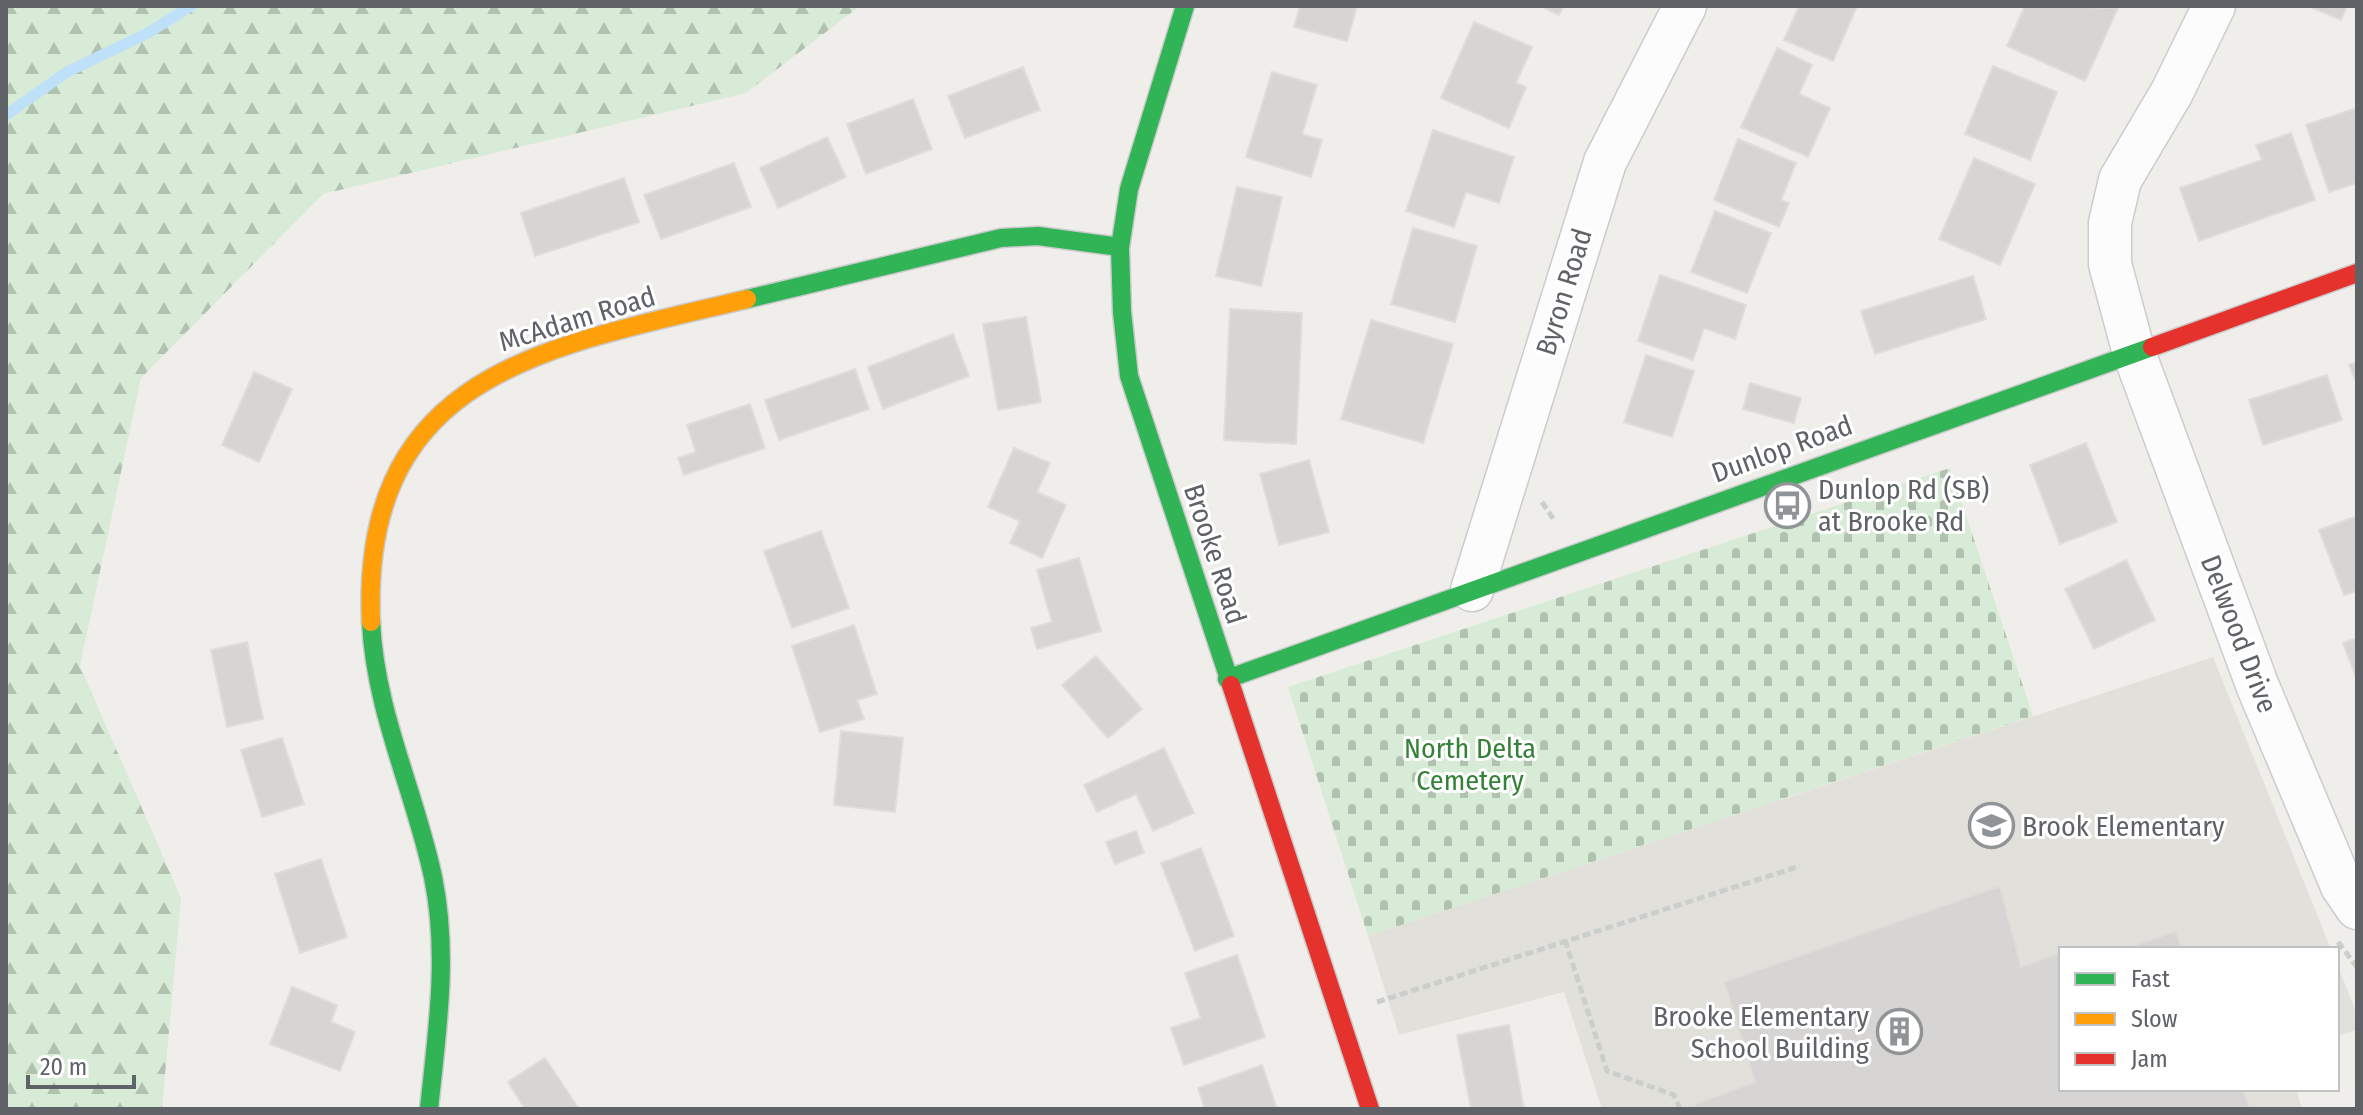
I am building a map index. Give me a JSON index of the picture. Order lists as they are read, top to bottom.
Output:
{
  "streets": {
    "street": [
      "Byron Road",
      "McAdam Road",
      "Dunlop Road",
      "Brooke Road",
      "Delwood Drive"
    ]
  },
  "crossings": [
    ["Byron Road", "Dunlop Road"],
    ["McAdam Road", "Brooke Road"],
    ["Dunlop Road", "Brooke Road"],
    ["Dunlop Road", "Delwood Drive"]
  ],
  "parks": ["North Delta Cemetery"],
  "places": {
    "bus stop": ["Dunlop Rd (SB) at Brooke Rd"],
    "school or university": ["Brook Elementary"],
    "building": ["Brooke Elementary School Building"]
  },
  "legend": ["Fast", "Slow", "Jam"],
  "scale_bar": "20 m"
}
